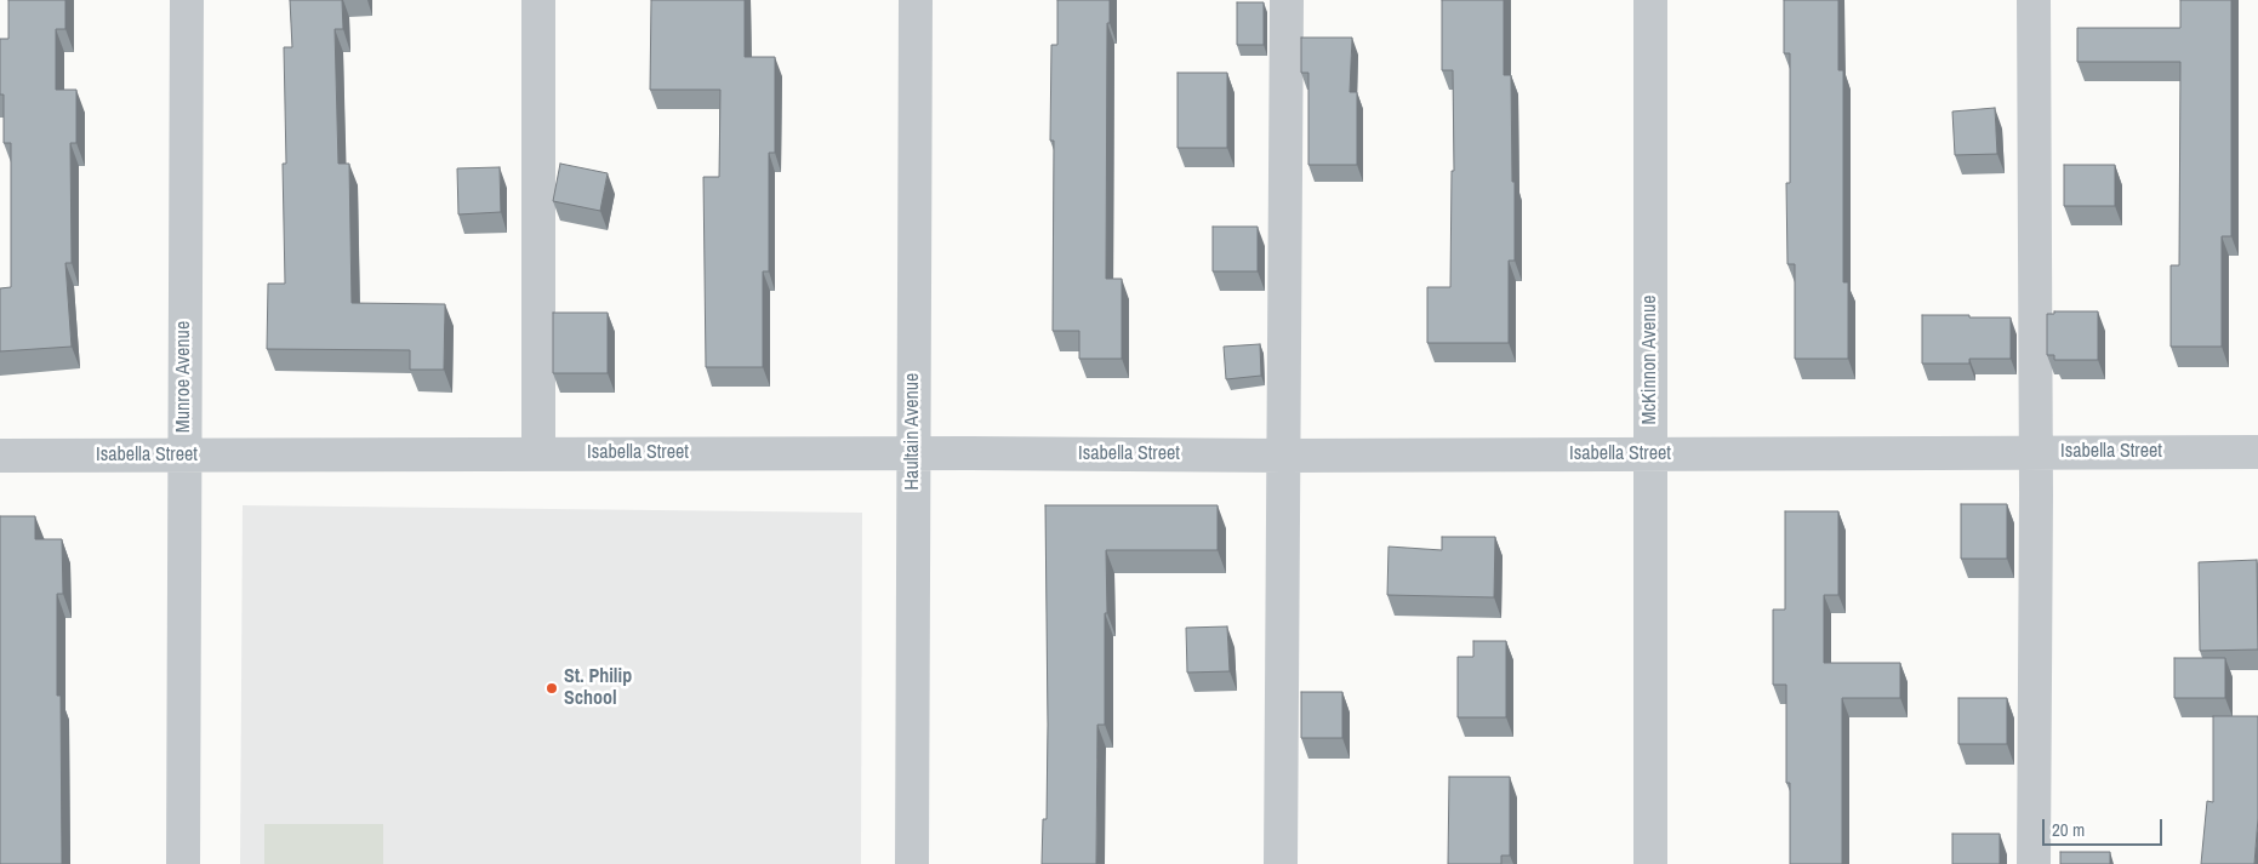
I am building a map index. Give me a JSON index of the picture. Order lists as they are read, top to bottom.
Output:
{
  "streets": {
    "street": [
      "McKinnon Avenue",
      "Munroe Avenue",
      "Haultain Avenue",
      "Isabella Street"
    ]
  },
  "crossings": [
    ["McKinnon Avenue", "Isabella Street"],
    ["Munroe Avenue", "Isabella Street"],
    ["Haultain Avenue", "Isabella Street"]
  ],
  "places": ["St. Philip School"],
  "scale_bar": "20 m"
}
